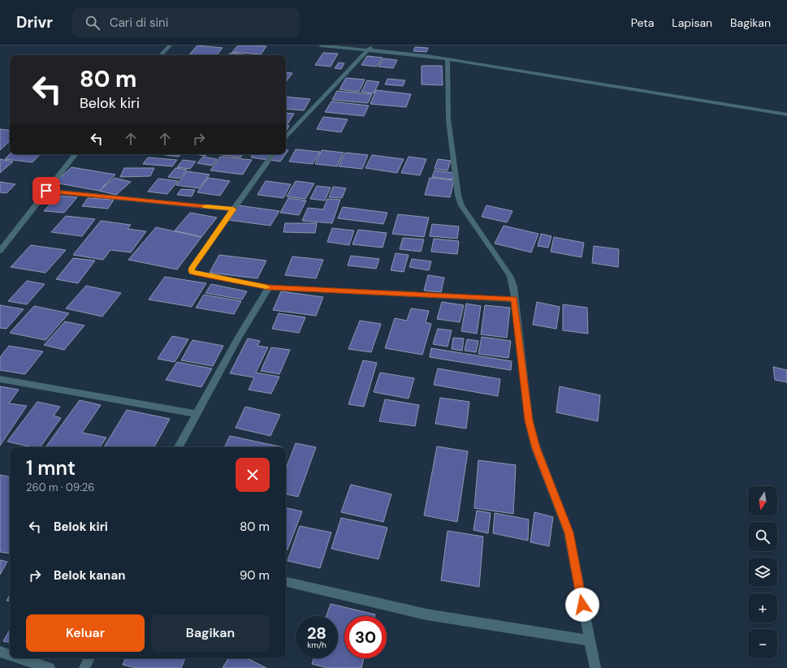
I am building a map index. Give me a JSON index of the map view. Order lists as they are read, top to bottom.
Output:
{
  "north": "bottom",
  "page": {
    "header": "Drivr",
    "search": "Cari di sini",
    "nav": ["Peta", "Lapisan", "Bagikan"],
    "turn": ["80 m", "Belok kiri"],
    "heading": ["1 mnt", "260 m · 09:26"],
    "map_buttons": ["+", "−"],
    "list": [
      {
        "name": "Belok kiri",
        "value": "80 m"
      },
      {
        "name": "Belok kanan",
        "value": "90 m"
      }
    ],
    "buttons": ["Keluar", "Bagikan"],
    "speed": "28 km/h",
    "limit": "30"
  }
}
